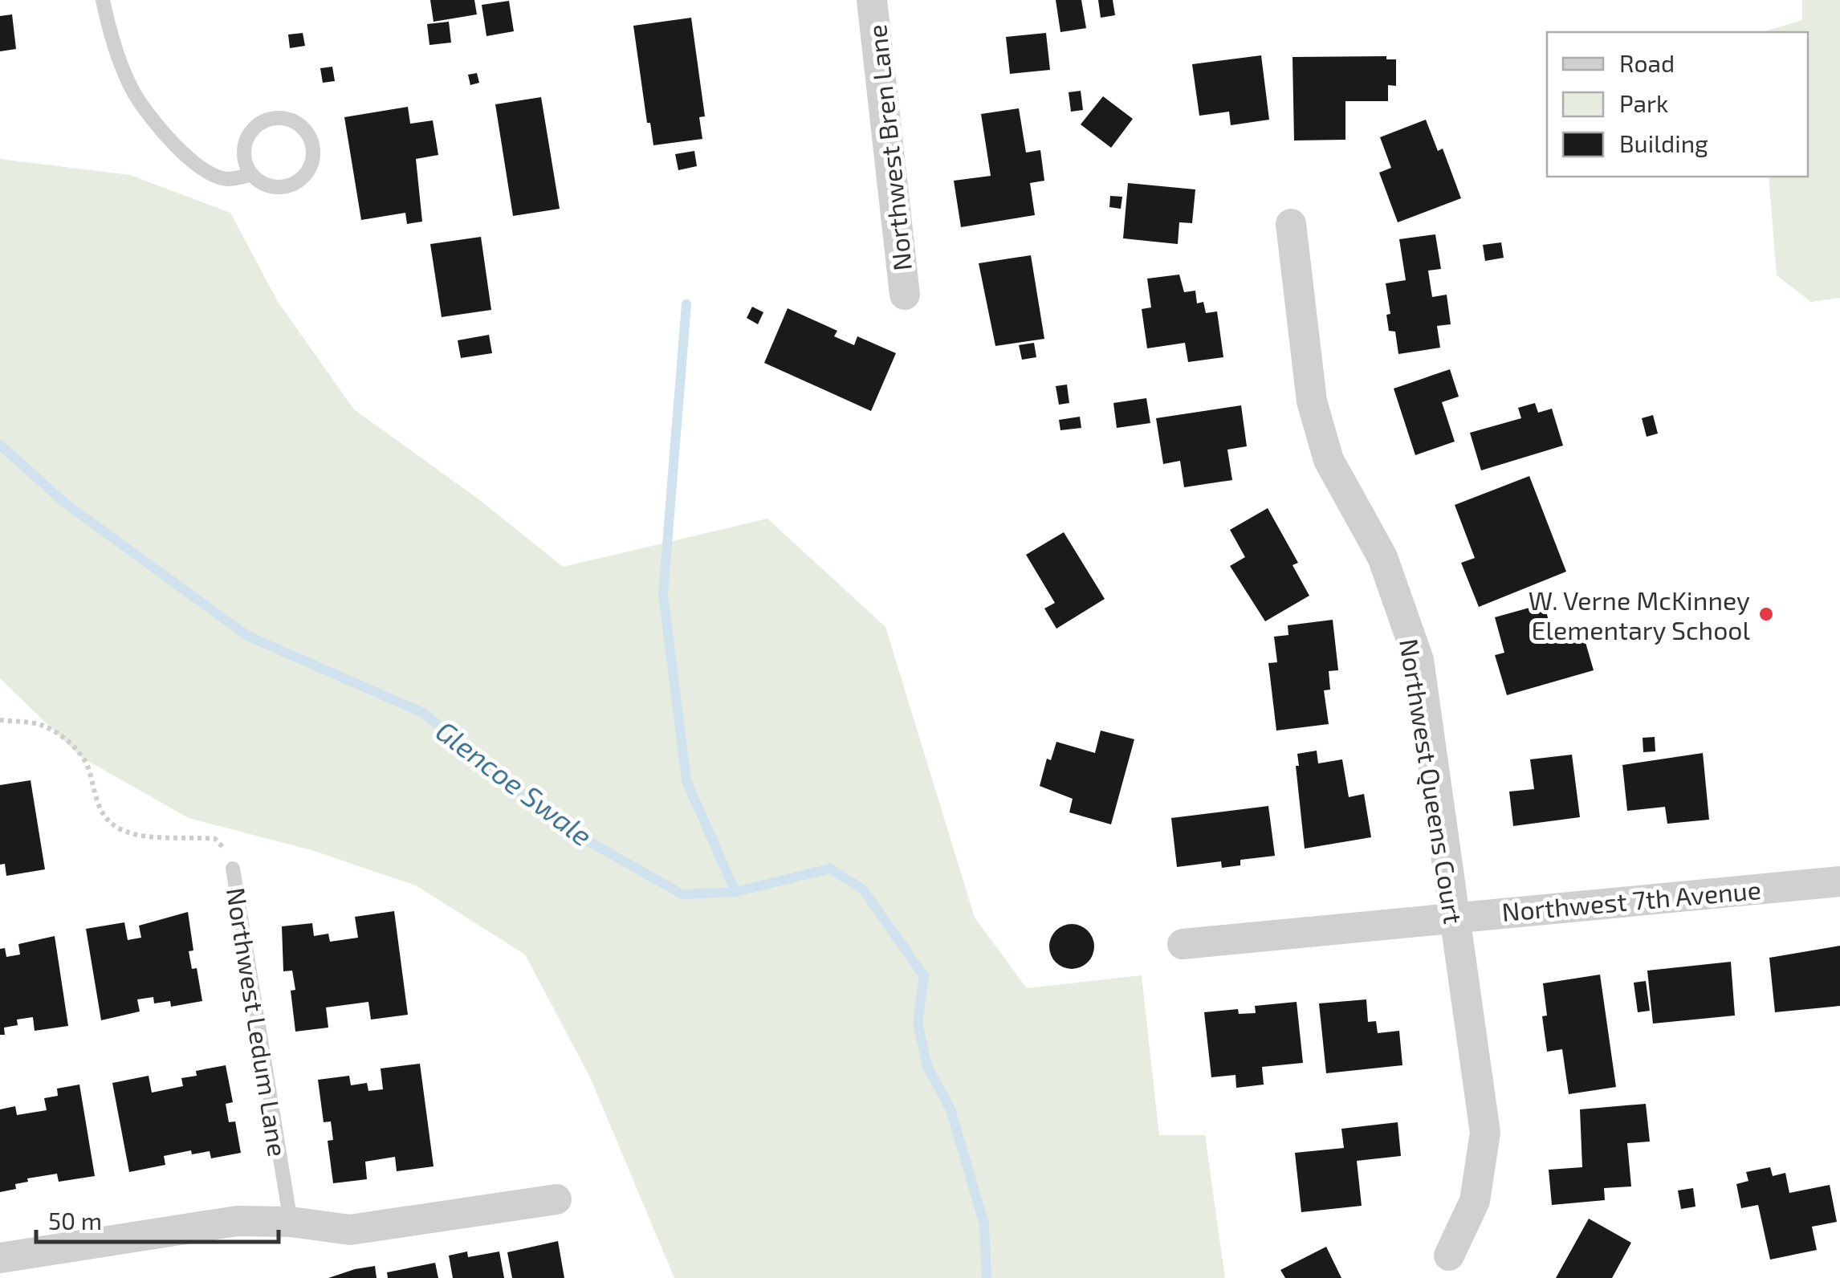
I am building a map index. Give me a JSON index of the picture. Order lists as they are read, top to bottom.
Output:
{
  "streets": {
    "street": ["Northwest Bren Lane", "Northwest Queens Court", "Northwest 7th Avenue"],
    "lane": ["Northwest Ledum Lane"]
  },
  "crossings": [
    ["Northwest Queens Court", "Northwest 7th Avenue"]
  ],
  "water": ["Glencoe Swale"],
  "places": ["W. Verne McKinney Elementary School"],
  "legend": ["Road", "Park", "Building"],
  "scale_bar": "50 m"
}
